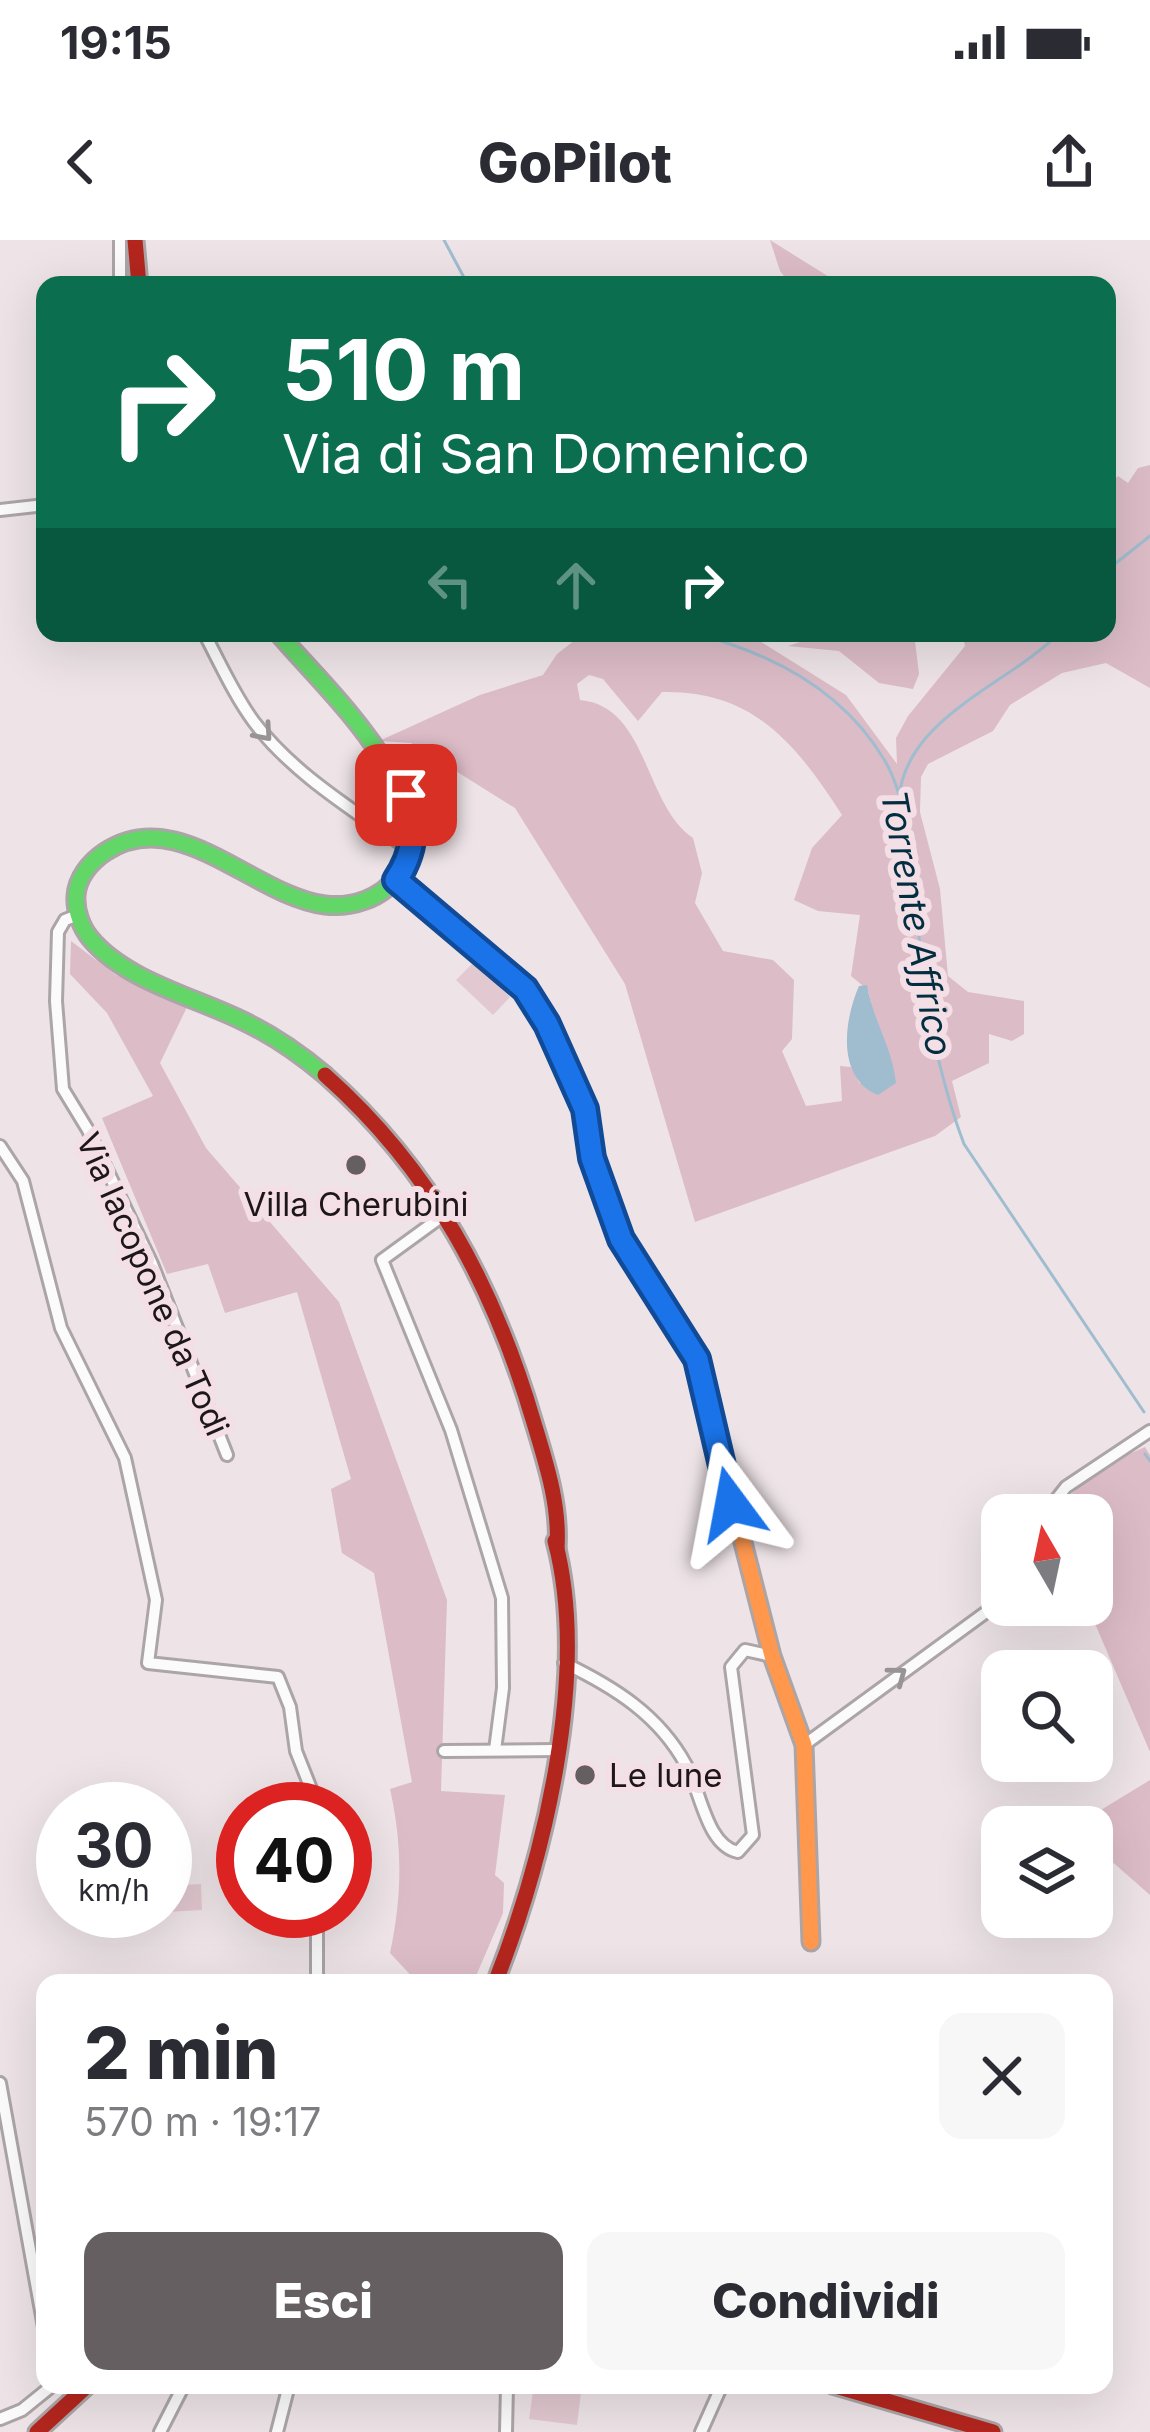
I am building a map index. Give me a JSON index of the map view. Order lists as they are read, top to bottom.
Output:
{
  "streets": {
    "street": ["Via Iacopone da Todi"]
  },
  "water": ["Torrente Affrico"],
  "places": ["Villa Cherubini", "Le lune"],
  "north": "top",
  "page": {
    "status": "19:15",
    "header": "GoPilot",
    "turn": ["510 m", "Via di San Domenico"],
    "speed": "30 km/h",
    "limit": "40",
    "heading": ["2 min", "570 m · 19:17"],
    "buttons": ["Esci", "Condividi"]
  }
}
